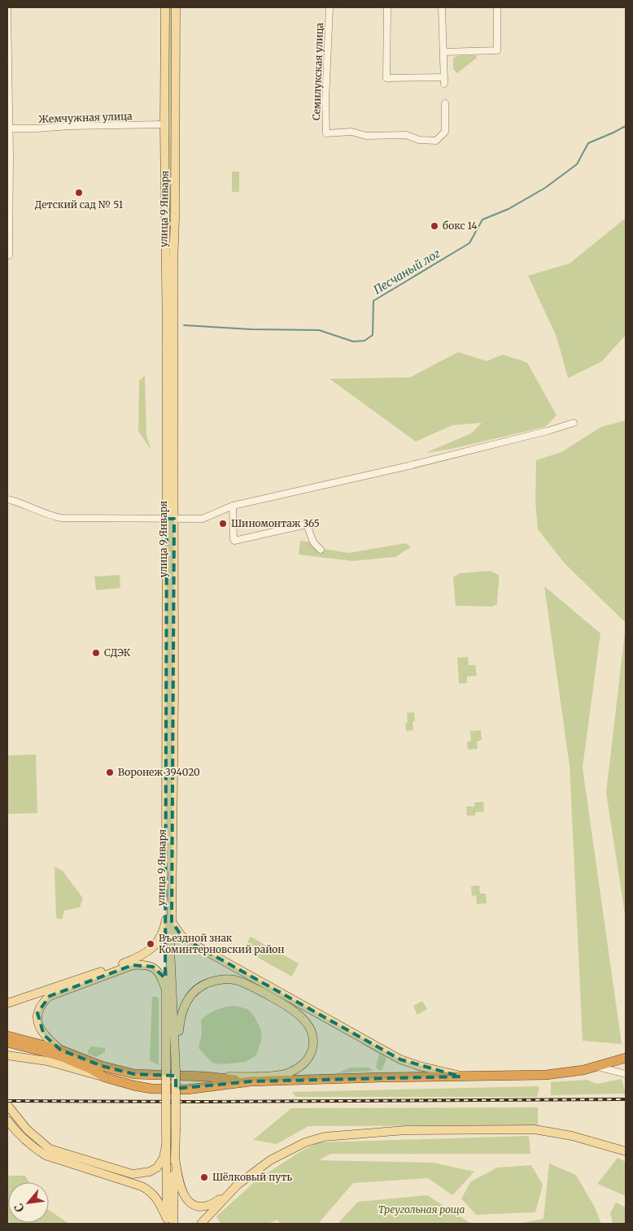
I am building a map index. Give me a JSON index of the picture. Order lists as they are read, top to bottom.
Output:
{
  "streets": {
    "main road": ["улица 9 Января"],
    "street": ["Семилукская улица", "Жемчужная улица"]
  },
  "crossings": [
    ["Жемчужная улица", "улица 9 Января"]
  ],
  "water": ["Песчаный лог"],
  "parks": ["Треугольная роща"],
  "places": [
    "Детский сад № 51",
    "бокс 14",
    "Шиномонтаж 365",
    "СДЭК",
    "Воронеж 394020",
    "Въездной знак Коминтерновский район",
    "Шёлковый путь"
  ],
  "north": "bottom left"
}
